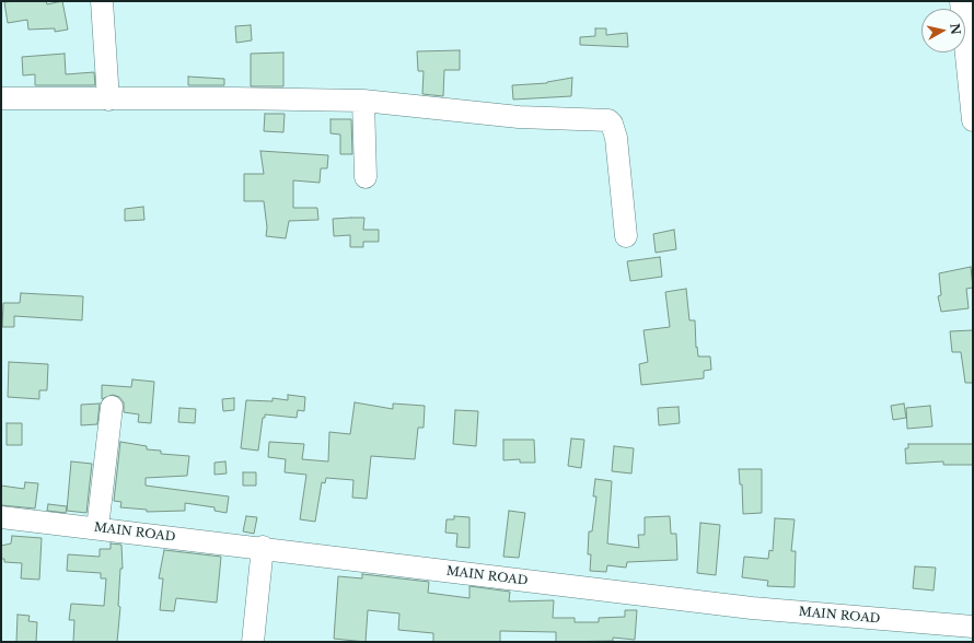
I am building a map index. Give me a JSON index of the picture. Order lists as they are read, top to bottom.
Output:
{
  "streets": {
    "street": ["MAIN ROAD"]
  },
  "north": "right"
}
